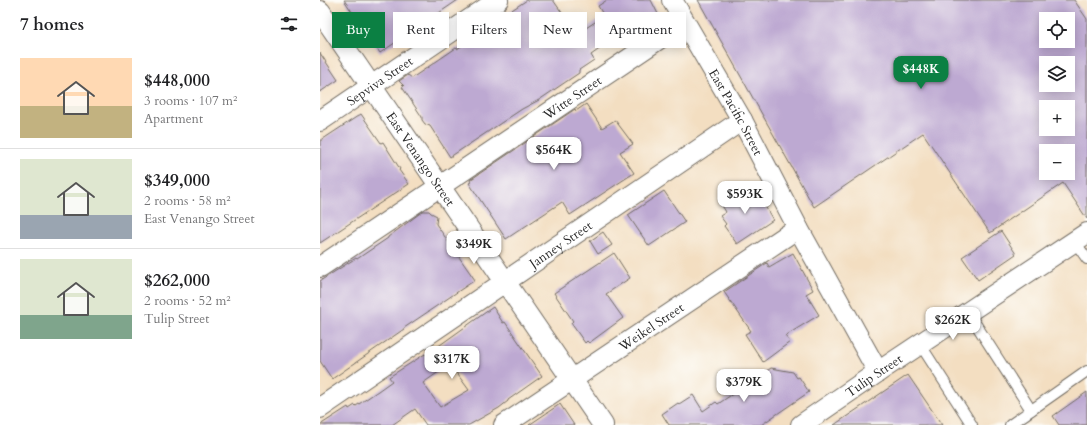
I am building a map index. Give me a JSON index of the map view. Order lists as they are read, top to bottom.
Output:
{
  "streets": {
    "street": [
      "Sepviva Street",
      "Witte Street",
      "East Pacific Street",
      "East Venango Street",
      "Janney Street",
      "Weikel Street",
      "Tulip Street"
    ]
  },
  "crossings": [
    ["Sepviva Street", "East Venango Street"],
    ["Witte Street", "East Venango Street"],
    ["East Pacific Street", "Janney Street"],
    ["East Pacific Street", "Weikel Street"],
    ["East Pacific Street", "Tulip Street"],
    ["East Venango Street", "Janney Street"],
    ["East Venango Street", "Weikel Street"]
  ],
  "page": {
    "heading": "7 homes",
    "map_buttons": ["+", "−"],
    "chip": [
      "Buy",
      "Rent",
      "Filters",
      "New",
      "Apartment"
    ],
    "list": [
      {
        "name": "$448,000",
        "note": "3 rooms · 107 m² · Apartment"
      },
      {
        "name": "$349,000",
        "note": "2 rooms · 58 m² · East Venango Street"
      },
      {
        "name": "$262,000",
        "note": "2 rooms · 52 m² · Tulip Street"
      }
    ],
    "price": [
      "$448K",
      "$564K",
      "$593K",
      "$349K",
      "$262K",
      "$317K",
      "$379K"
    ]
  }
}
